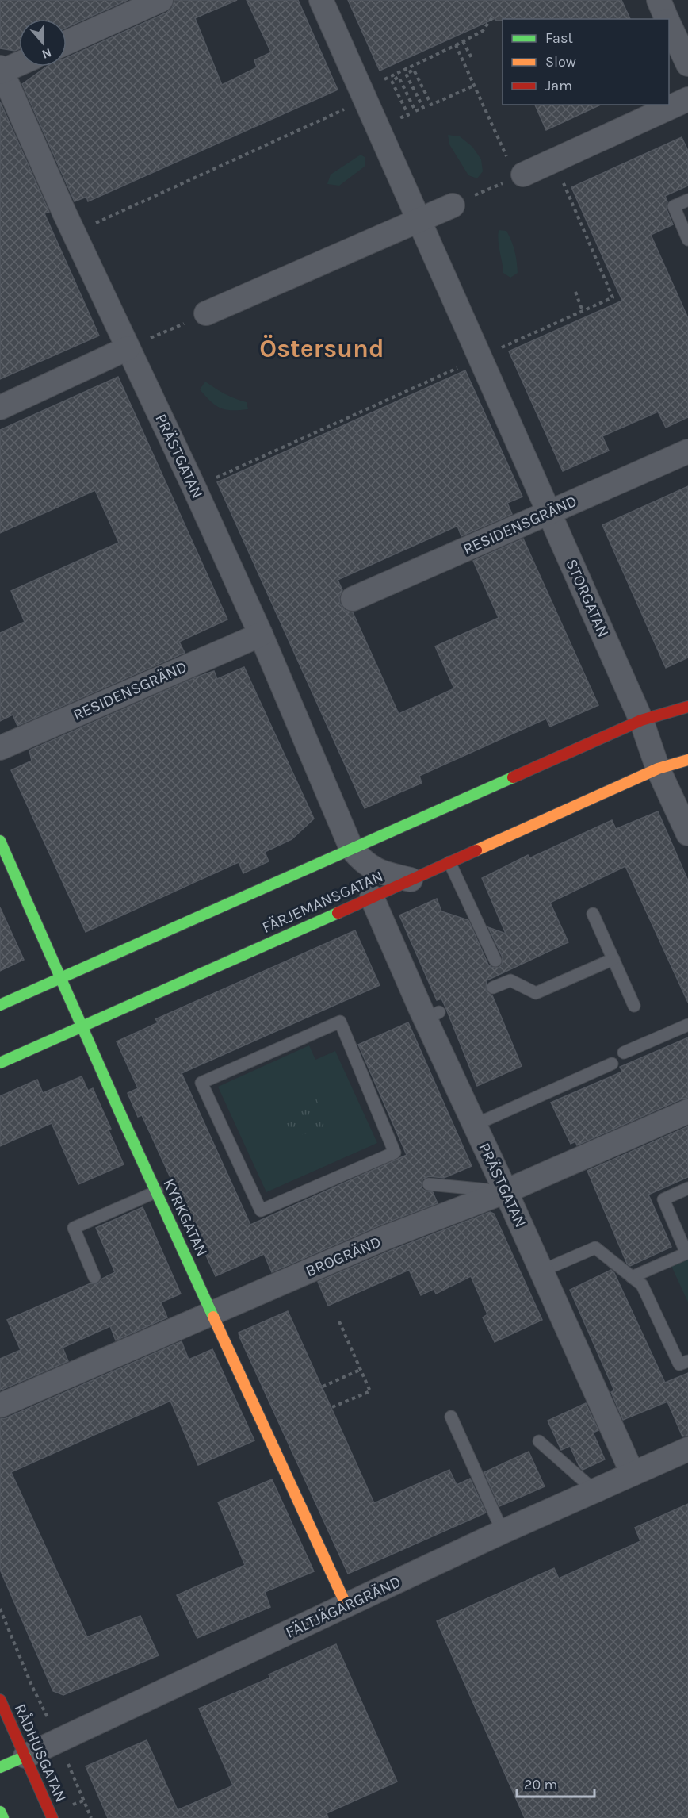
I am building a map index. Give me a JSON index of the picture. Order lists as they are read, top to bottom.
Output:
{
  "streets": {
    "main road": [
      "FÄRJEMANSGATAN",
      "KYRKGATAN",
      "FÄLTJÄGARGRÄND",
      "RÅDHUSGATAN"
    ],
    "street": [
      "PRÄSTGATAN",
      "RESIDENSGRÄND",
      "STORGATAN",
      "BROGRÄND"
    ]
  },
  "crossings": [
    ["PRÄSTGATAN", "RESIDENSGRÄND"],
    ["PRÄSTGATAN", "FÄRJEMANSGATAN"],
    ["PRÄSTGATAN", "BROGRÄND"],
    ["PRÄSTGATAN", "FÄLTJÄGARGRÄND"],
    ["RESIDENSGRÄND", "STORGATAN"],
    ["STORGATAN", "FÄRJEMANSGATAN"],
    ["FÄRJEMANSGATAN", "KYRKGATAN"],
    ["KYRKGATAN", "BROGRÄND"],
    ["KYRKGATAN", "FÄLTJÄGARGRÄND"],
    ["FÄLTJÄGARGRÄND", "RÅDHUSGATAN"]
  ],
  "districts": ["Östersund"],
  "legend": ["Fast", "Slow", "Jam"],
  "scale_bar": "20 m",
  "north": "bottom"
}
